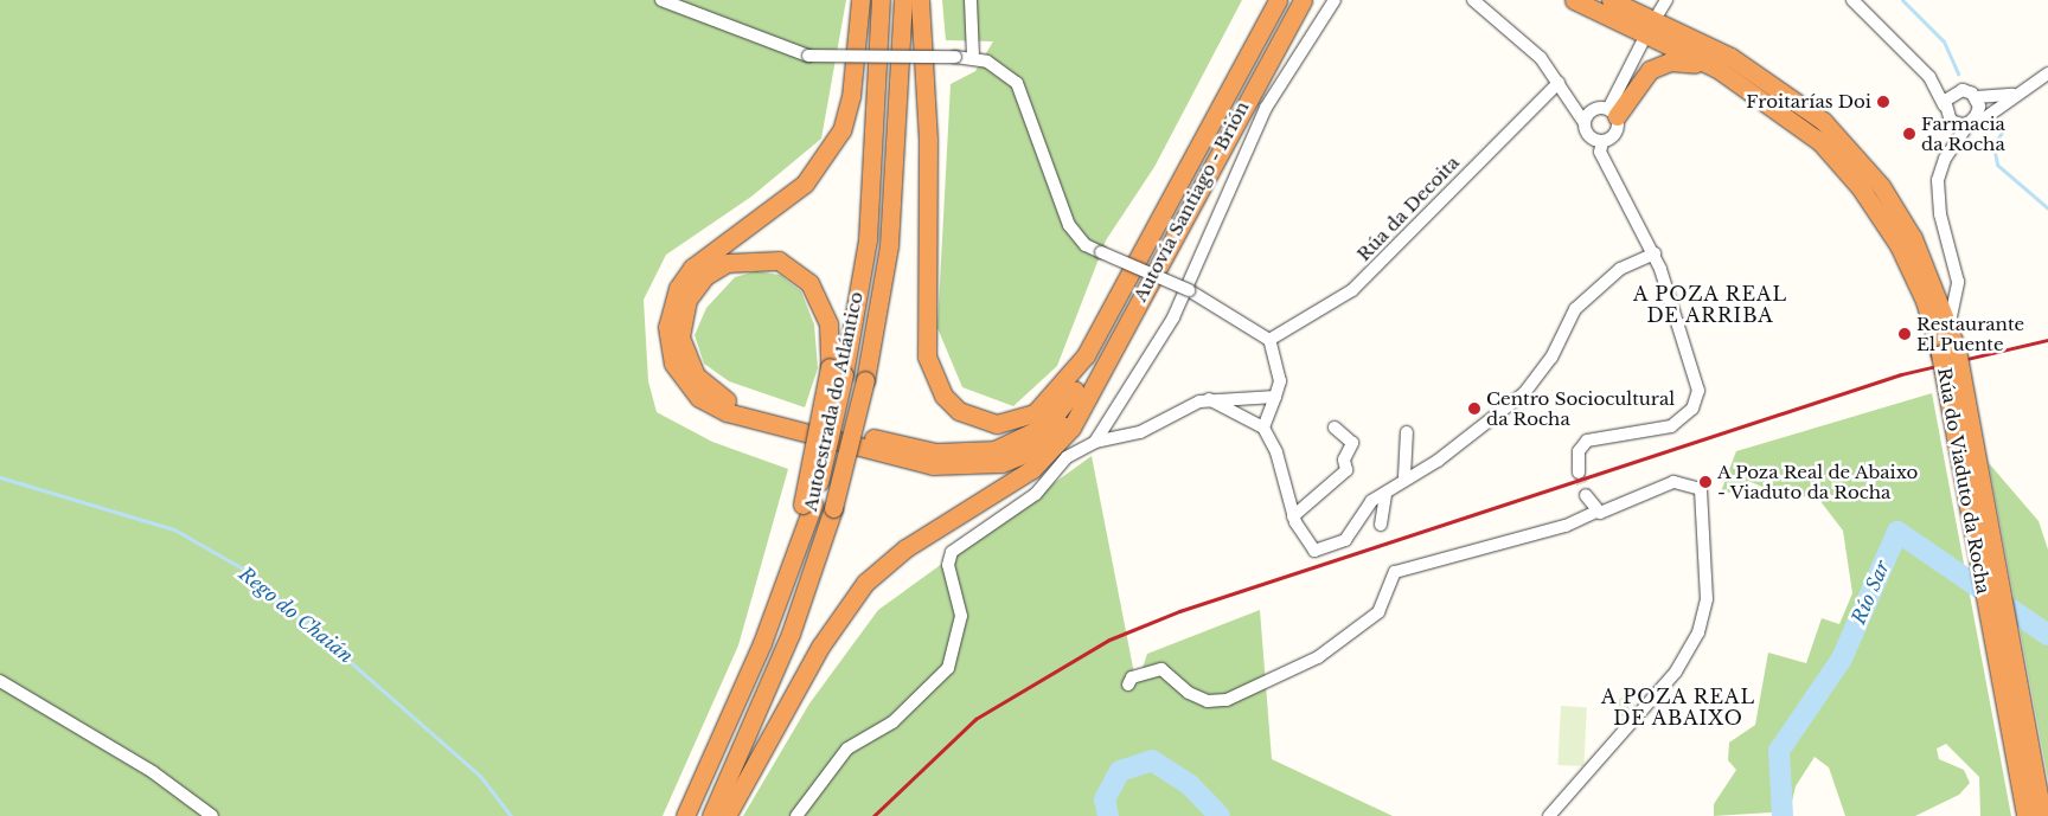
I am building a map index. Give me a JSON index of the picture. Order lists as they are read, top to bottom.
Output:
{
  "streets": {
    "highway": ["Autovía Santiago - Brión", "Autoestrada do Atlántico", "Rúa do Viaduto da Rocha"],
    "street": ["Rúa da Decoita"]
  },
  "districts": ["A POZA REAL DE ARRIBA", "A POZA REAL DE ABAIXO"],
  "water": ["Río Sar", "Rego do Chaián"],
  "places": [
    "Froitarías Doi",
    "Farmacia da Rocha",
    "Restaurante El Puente",
    "Centro Sociocultural da Rocha",
    "A Poza Real de Abaixo - Viaduto da Rocha"
  ]
}
